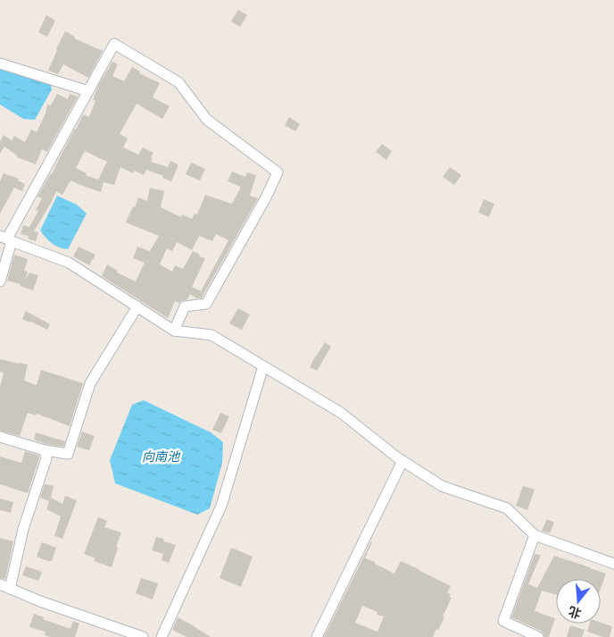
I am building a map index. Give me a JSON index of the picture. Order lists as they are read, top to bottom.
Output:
{
  "water": ["向南池"],
  "north": "bottom"
}
